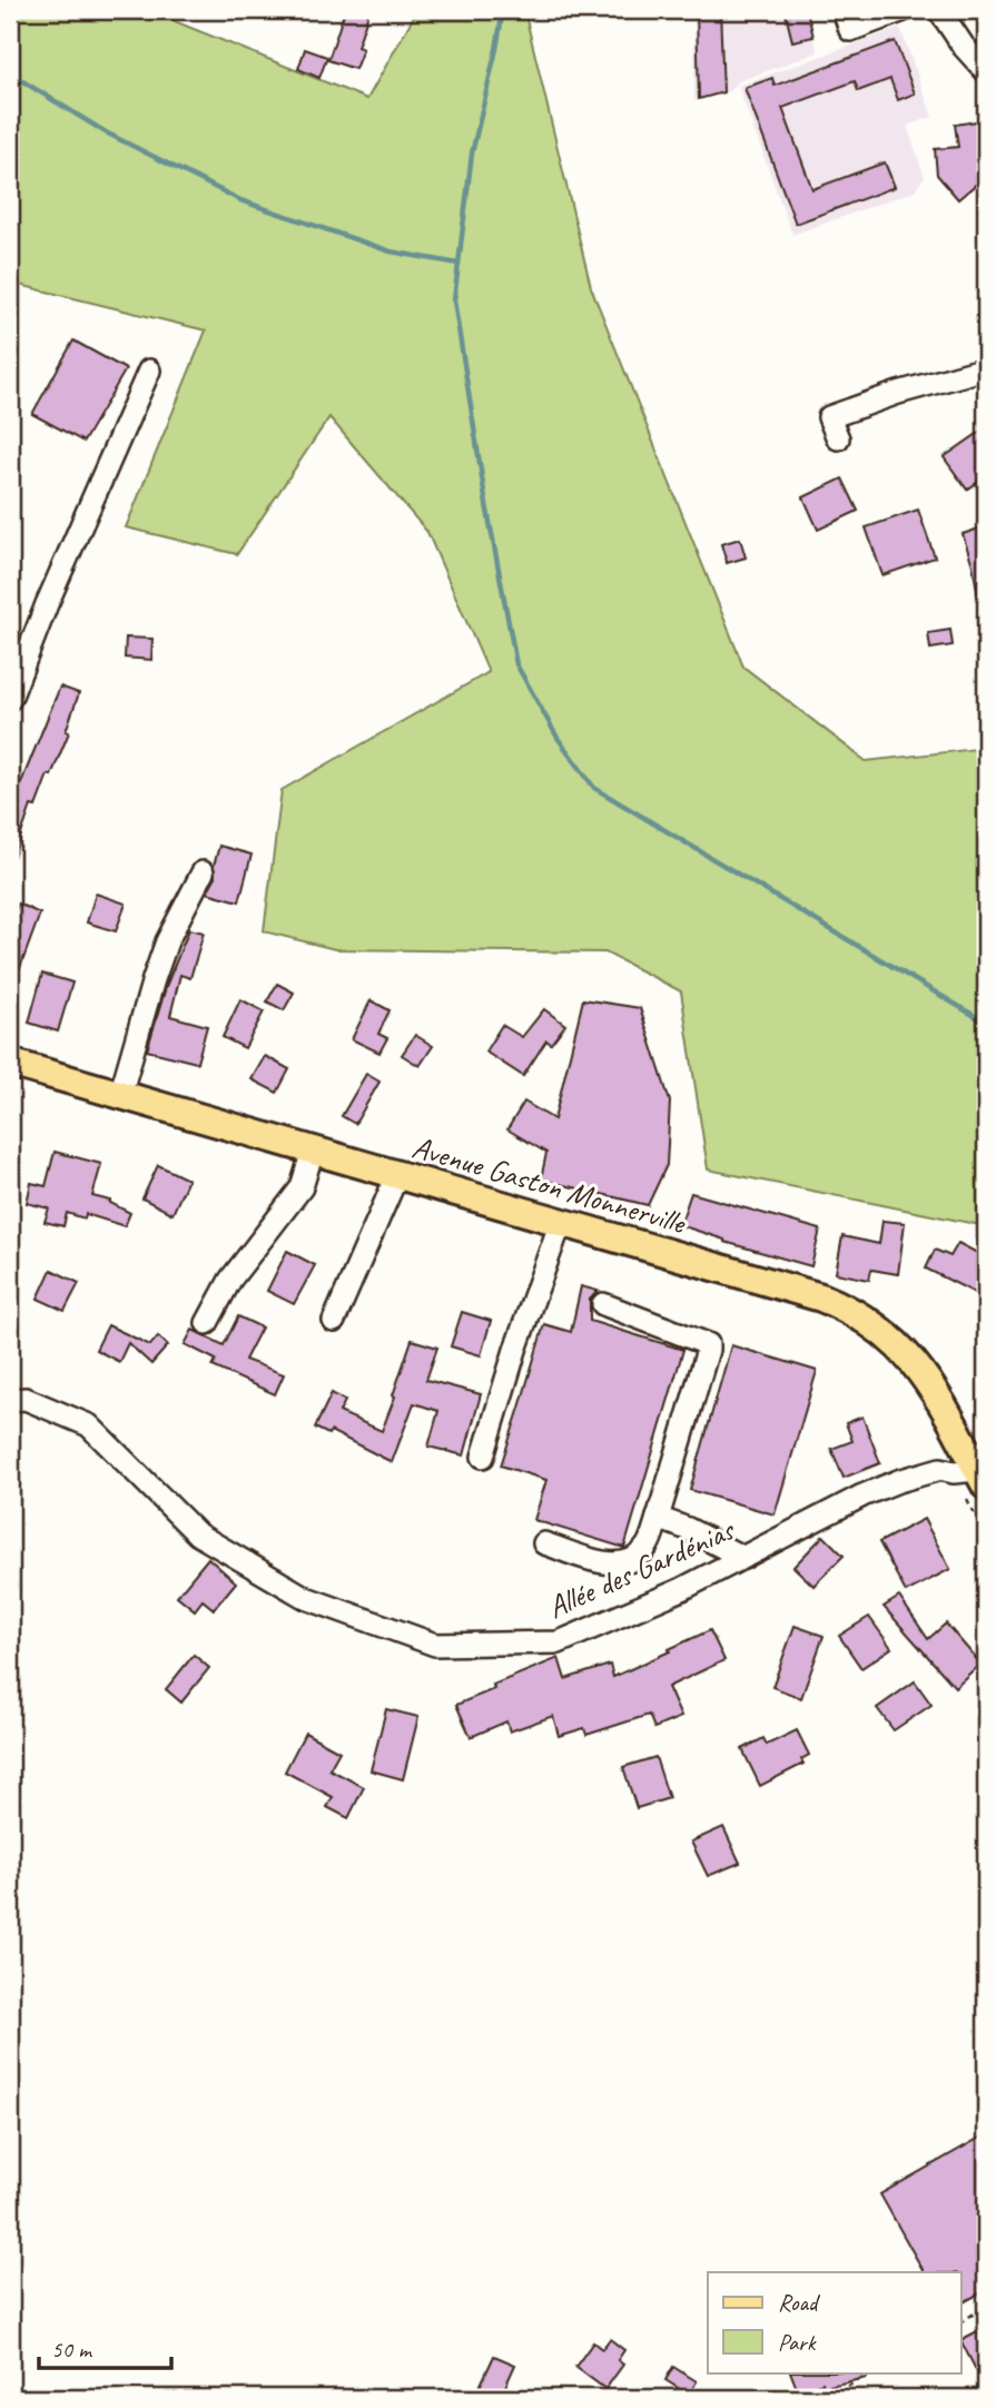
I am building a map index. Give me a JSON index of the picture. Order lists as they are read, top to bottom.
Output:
{
  "streets": {
    "main road": ["Avenue Gaston Monnerville"],
    "street": ["Allée des Gardénias"]
  },
  "crossings": [
    ["Avenue Gaston Monnerville", "Allée des Gardénias"]
  ],
  "legend": ["Road", "Park"],
  "scale_bar": "50 m"
}
